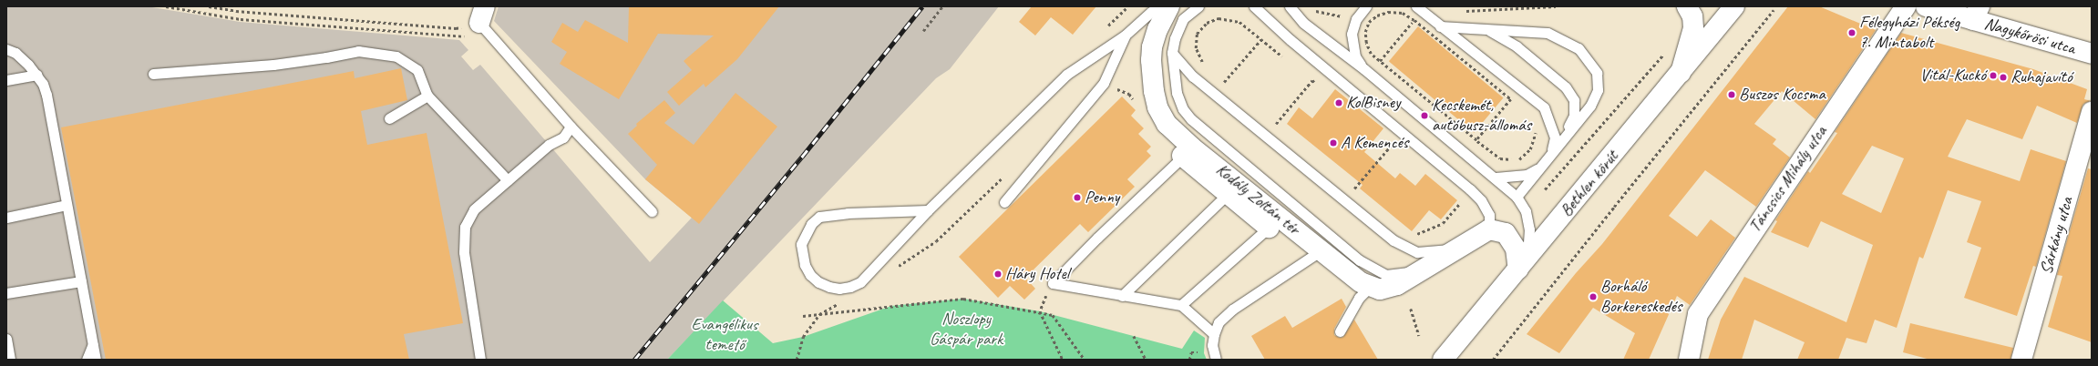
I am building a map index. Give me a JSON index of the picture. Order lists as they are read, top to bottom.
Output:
{
  "streets": {
    "street": [
      "Nagykőrösi utca",
      "Táncsics Mihály utca",
      "Bethlen körút",
      "Kodály Zoltán tér",
      "Sárkány utca"
    ]
  },
  "parks": ["Noszlopy Gáspár park", "Evangélikus temető"],
  "places": [
    "Félegyházi Pékség 7. Mintabolt",
    "Vitál-Kuckó",
    "Ruhajavító",
    "Buszos Kocsma",
    "KolBisney",
    "Kecskemét, autóbusz-állomás",
    "A Kemencés",
    "Penny",
    "Háry Hotel",
    "Borháló Borkereskedés"
  ]
}
